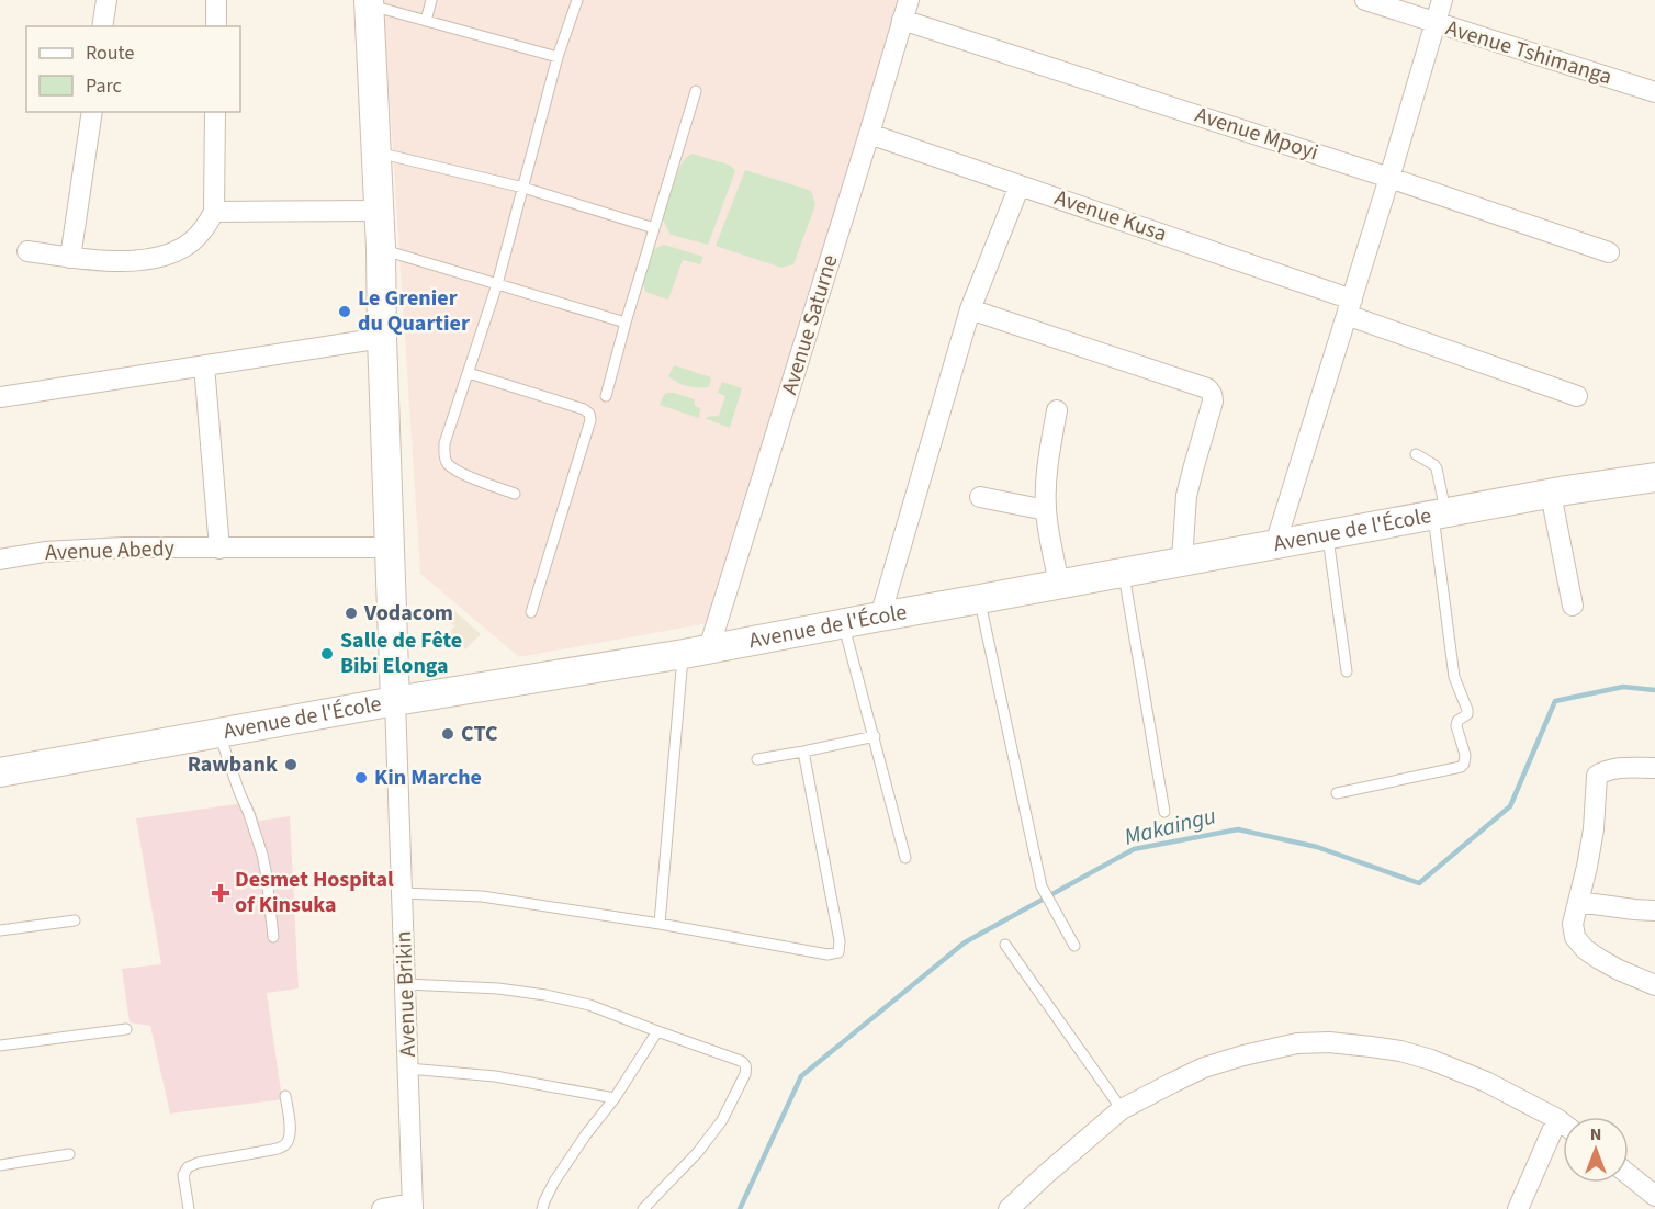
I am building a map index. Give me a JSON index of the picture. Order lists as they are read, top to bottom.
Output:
{
  "streets": {
    "main road": ["Avenue de l'École"],
    "street": [
      "Avenue Tshimanga",
      "Avenue Mpoyi",
      "Avenue Kusa",
      "Avenue Saturne",
      "Avenue Abedy",
      "Avenue Brikin"
    ]
  },
  "crossings": [
    ["Avenue Mpoyi", "Avenue Saturne"],
    ["Avenue Kusa", "Avenue Saturne"],
    ["Avenue Saturne", "Avenue de l'École"],
    ["Avenue de l'École", "Avenue Brikin"]
  ],
  "water": ["Makaingu"],
  "places": {
    "other": [
      "Le Grenier du Quartier",
      "Vodacom",
      "Salle de Fête Bibi Elonga",
      "CTC",
      "Rawbank",
      "Kin Marche"
    ],
    "health": ["Desmet Hospital of Kinsuka"]
  },
  "legend": ["Route", "Parc"],
  "north": "top"
}
